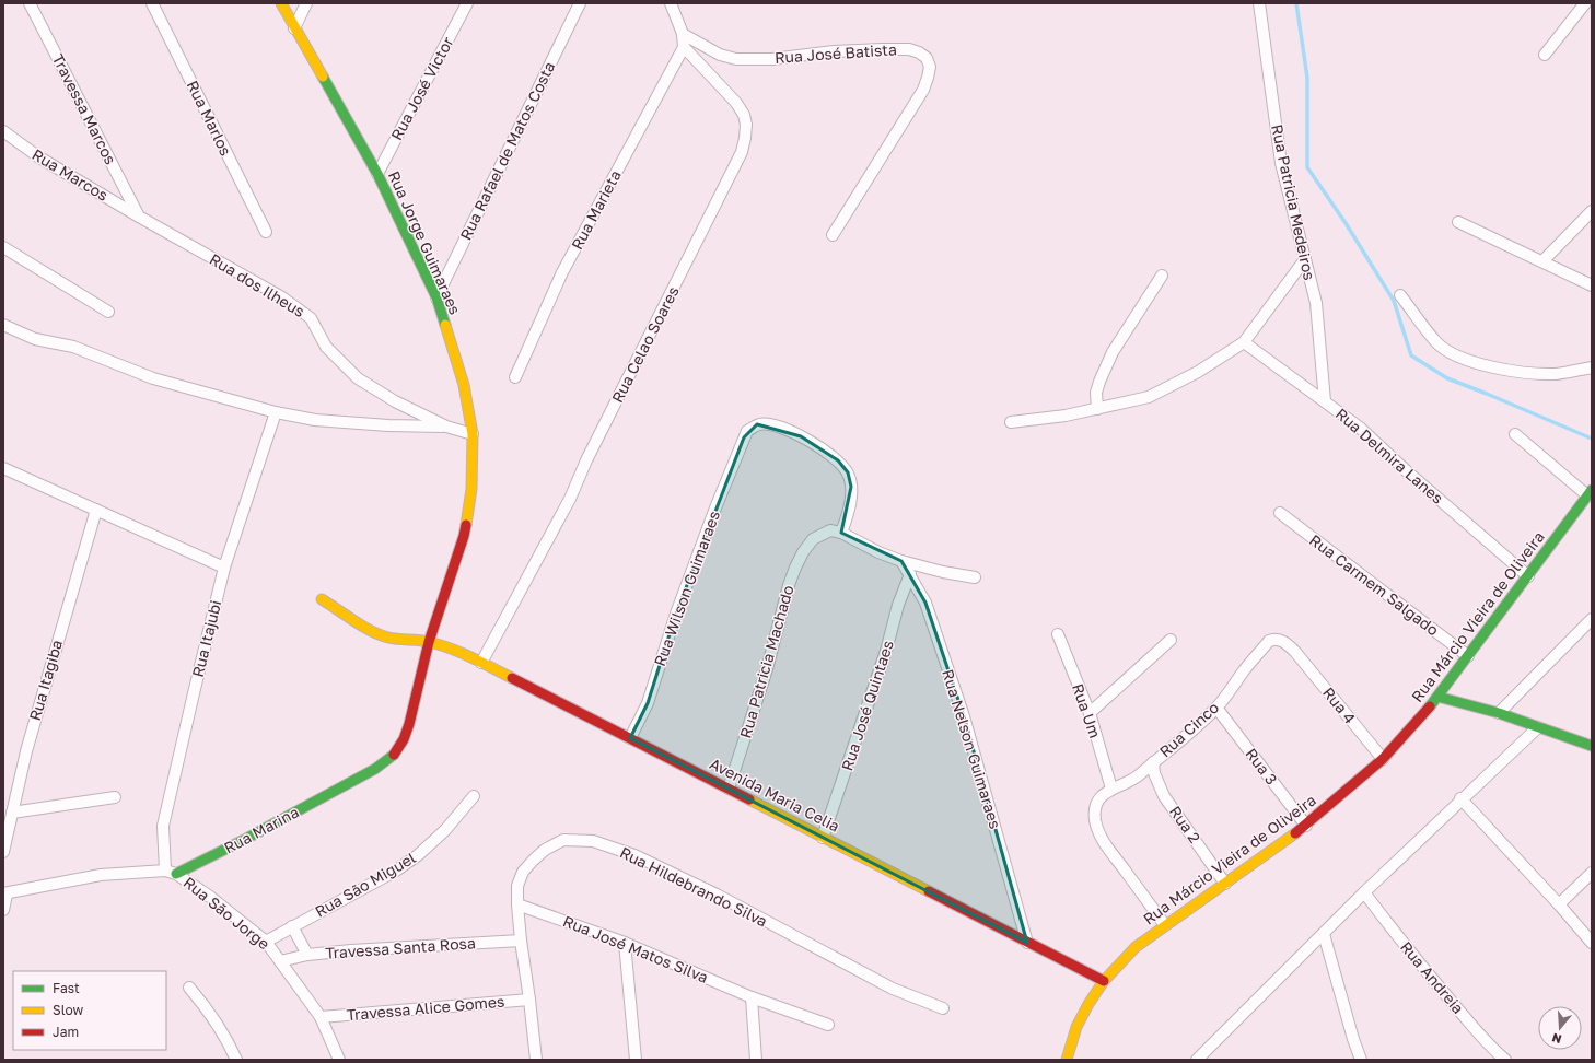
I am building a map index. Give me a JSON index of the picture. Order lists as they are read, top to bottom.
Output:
{
  "streets": {
    "street": [
      "Rua José Batista",
      "Rua José Victor",
      "Travessa Marcos",
      "Rua Marlos",
      "Rua Rafael de Matos Costa",
      "Rua Marcos",
      "Rua Patricia Medeiros",
      "Rua Marieta",
      "Rua Jorge Guimaraes",
      "Rua dos Ilheus",
      "Rua Celao Soares",
      "Rua Delmira Lanes",
      "Rua Carmem Salgado",
      "Rua Wilson Guimaraes",
      "Rua Márcio Vieira de Oliveira",
      "Rua Itajubi",
      "Rua Patricia Machado",
      "Rua Itagiba",
      "Rua José Quintaes",
      "Rua 4",
      "Rua Um",
      "Rua Cinco",
      "Rua Nelson Guimaraes",
      "Rua 3",
      "Avenida Maria Celia",
      "Rua 2",
      "Rua Marina",
      "Rua São Miguel",
      "Rua Hildebrando Silva",
      "Rua São Jorge",
      "Travessa Santa Rosa",
      "Rua José Matos Silva",
      "Rua Andreia",
      "Travessa Alice Gomes"
    ]
  },
  "crossings": [
    ["Rua José Victor", "Rua Jorge Guimaraes"],
    ["Travessa Marcos", "Rua Marcos"],
    ["Travessa Marcos", "Rua dos Ilheus"],
    ["Rua Rafael de Matos Costa", "Rua Jorge Guimaraes"],
    ["Rua Marcos", "Rua dos Ilheus"],
    ["Rua Patricia Medeiros", "Rua Delmira Lanes"],
    ["Rua Marieta", "Rua Celao Soares"],
    ["Rua Jorge Guimaraes", "Rua dos Ilheus"],
    ["Rua Jorge Guimaraes", "Avenida Maria Celia"],
    ["Rua Jorge Guimaraes", "Rua Marina"],
    ["Rua Celao Soares", "Avenida Maria Celia"],
    ["Rua Delmira Lanes", "Rua Márcio Vieira de Oliveira"],
    ["Rua Carmem Salgado", "Rua Márcio Vieira de Oliveira"],
    ["Rua Wilson Guimaraes", "Rua Patricia Machado"],
    ["Rua Wilson Guimaraes", "Avenida Maria Celia"],
    ["Rua Márcio Vieira de Oliveira", "Rua 4"],
    ["Rua Márcio Vieira de Oliveira", "Rua Cinco"],
    ["Rua Márcio Vieira de Oliveira", "Rua 3"],
    ["Rua Márcio Vieira de Oliveira", "Avenida Maria Celia"],
    ["Rua Márcio Vieira de Oliveira", "Rua 2"],
    ["Rua Itajubi", "Rua Marina"],
    ["Rua Itajubi", "Rua São Jorge"],
    ["Rua Patricia Machado", "Avenida Maria Celia"],
    ["Rua José Quintaes", "Rua Nelson Guimaraes"],
    ["Rua José Quintaes", "Avenida Maria Celia"],
    ["Rua 4", "Rua Cinco"],
    ["Rua Um", "Rua Cinco"],
    ["Rua Cinco", "Rua 3"],
    ["Rua Cinco", "Rua 2"],
    ["Rua Nelson Guimaraes", "Avenida Maria Celia"],
    ["Avenida Maria Celia", "Rua Marina"],
    ["Rua Marina", "Rua São Jorge"],
    ["Rua São Miguel", "Rua São Jorge"],
    ["Rua Hildebrando Silva", "Travessa Santa Rosa"],
    ["Rua Hildebrando Silva", "Rua José Matos Silva"],
    ["Rua Hildebrando Silva", "Travessa Alice Gomes"],
    ["Rua São Jorge", "Travessa Santa Rosa"],
    ["Rua São Jorge", "Travessa Alice Gomes"]
  ],
  "legend": ["Fast", "Slow", "Jam"],
  "north": "bottom"
}
